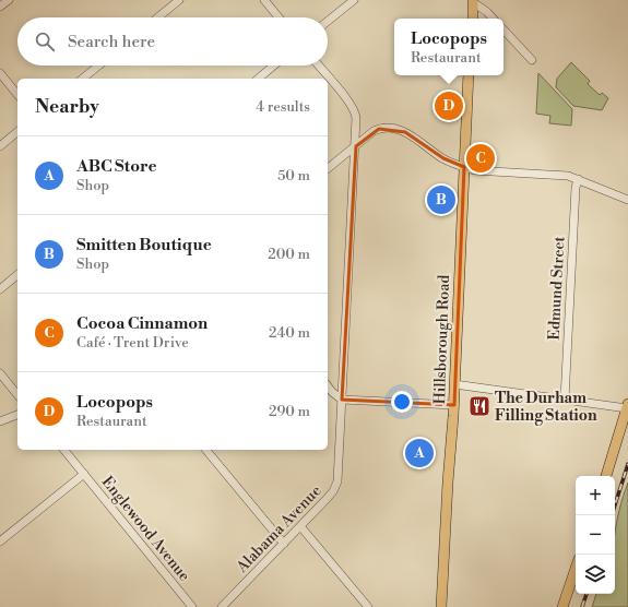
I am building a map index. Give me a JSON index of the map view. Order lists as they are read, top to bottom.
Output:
{
  "streets": {
    "main road": ["Hillsborough Road"],
    "street": ["Edmund Street", "Englewood Avenue", "Alabama Avenue"]
  },
  "places": {
    "restaurant": ["The Durham Filling Station"]
  },
  "page": {
    "search": "Search here",
    "popup": ["Locopops", "Restaurant"],
    "heading": ["Nearby", "4 results"],
    "pins": [
      "D",
      "C",
      "B",
      "A"
    ],
    "list": [
      {
        "mark": "A",
        "name": "ABC Store",
        "note": "Shop",
        "value": "50 m"
      },
      {
        "mark": "B",
        "name": "Smitten Boutique",
        "note": "Shop",
        "value": "200 m"
      },
      {
        "mark": "C",
        "name": "Cocoa Cinnamon",
        "note": "Café · Trent Drive",
        "value": "240 m"
      },
      {
        "mark": "D",
        "name": "Locopops",
        "note": "Restaurant",
        "value": "290 m"
      }
    ],
    "map_buttons": ["+", "−"]
  }
}
